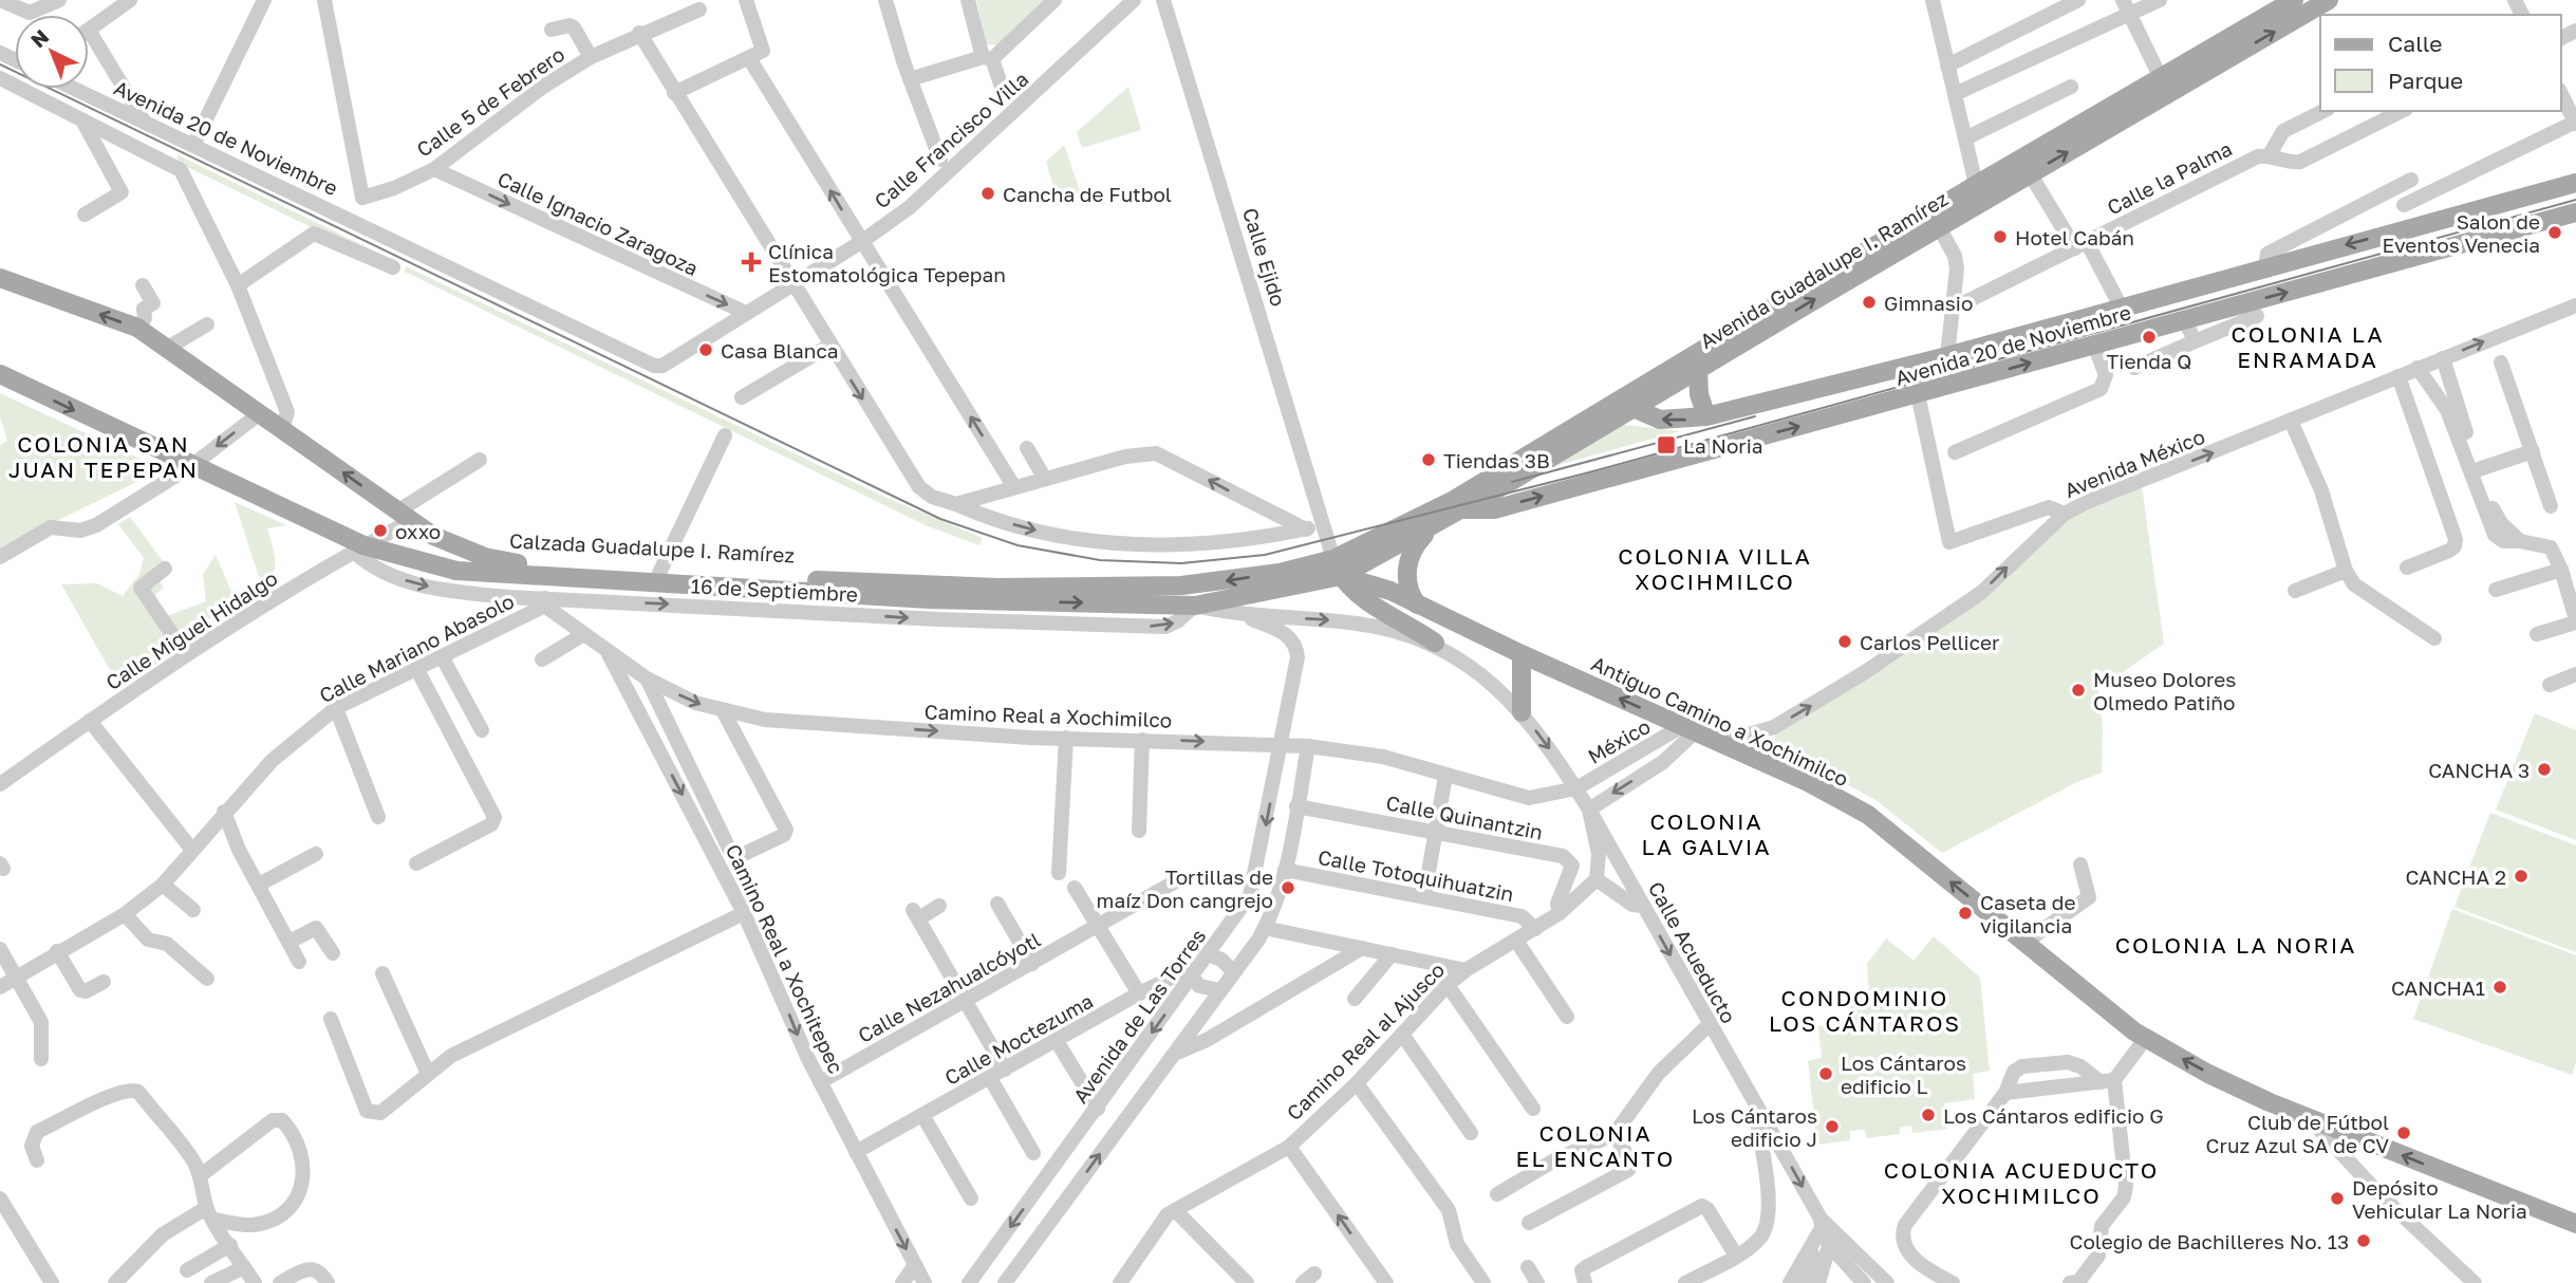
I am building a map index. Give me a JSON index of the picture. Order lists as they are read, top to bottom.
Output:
{
  "streets": {
    "main road": [
      "Avenida 20 de Noviembre",
      "Avenida Guadalupe I. Ramírez",
      "Calzada Guadalupe I. Ramírez",
      "Antiguo Camino a Xochimilco"
    ],
    "street": [
      "Calle 5 de Febrero",
      "Calle Francisco Villa",
      "Calle la Palma",
      "Calle Ignacio Zaragoza",
      "Calle Ejido",
      "Avenida México",
      "16 de Septiembre",
      "Calle Miguel Hidalgo",
      "Calle Mariano Abasolo",
      "Camino Real a Xochimilco",
      "México",
      "Calle Quinantzin",
      "Calle Totoquihuatzin",
      "Calle Acueducto",
      "Camino Real a Xochitepec",
      "Calle Nezahualcóyotl",
      "Avenida de Las Torres",
      "Calle Moctezuma",
      "Camino Real al Ajusco"
    ]
  },
  "crossings": [
    ["Calle 5 de Febrero", "Calle Ignacio Zaragoza"],
    ["Avenida 20 de Noviembre", "Calle Francisco Villa"],
    ["Avenida 20 de Noviembre", "Avenida Guadalupe I. Ramírez"],
    ["Calle Francisco Villa", "Calle Ignacio Zaragoza"],
    ["Calle Ejido", "Avenida Guadalupe I. Ramírez"],
    ["Calle Ejido", "Calzada Guadalupe I. Ramírez"],
    ["Calle Ejido", "Antiguo Camino a Xochimilco"],
    ["Avenida Guadalupe I. Ramírez", "Calzada Guadalupe I. Ramírez"],
    ["Avenida Guadalupe I. Ramírez", "Antiguo Camino a Xochimilco"],
    ["Avenida México", "Antiguo Camino a Xochimilco"],
    ["Avenida México", "México"],
    ["Calzada Guadalupe I. Ramírez", "16 de Septiembre"],
    ["Calzada Guadalupe I. Ramírez", "Calle Miguel Hidalgo"],
    ["Calzada Guadalupe I. Ramírez", "Antiguo Camino a Xochimilco"],
    ["Calzada Guadalupe I. Ramírez", "Calle Acueducto"],
    ["16 de Septiembre", "Calle Miguel Hidalgo"],
    ["16 de Septiembre", "Calle Mariano Abasolo"],
    ["16 de Septiembre", "Camino Real a Xochimilco"],
    ["16 de Septiembre", "Calle Acueducto"],
    ["Calle Mariano Abasolo", "Camino Real a Xochimilco"],
    ["Camino Real a Xochimilco", "México"],
    ["Camino Real a Xochimilco", "Calle Acueducto"],
    ["Camino Real a Xochimilco", "Camino Real a Xochitepec"],
    ["Camino Real a Xochimilco", "Avenida de Las Torres"],
    ["Antiguo Camino a Xochimilco", "México"],
    ["México", "Calle Acueducto"],
    ["Calle Quinantzin", "Camino Real al Ajusco"],
    ["Calle Totoquihuatzin", "Camino Real al Ajusco"],
    ["Calle Acueducto", "Avenida de Las Torres"],
    ["Camino Real a Xochitepec", "Calle Nezahualcóyotl"],
    ["Camino Real a Xochitepec", "Calle Moctezuma"],
    ["Avenida de Las Torres", "Calle Moctezuma"]
  ],
  "one_way": [
    "Calle Ignacio Zaragoza",
    "Avenida México",
    "16 de Septiembre",
    "Camino Real a Xochimilco",
    "Antiguo Camino a Xochimilco",
    "Calle Acueducto",
    "Camino Real a Xochitepec"
  ],
  "districts": [
    "COLONIA LA ENRAMADA",
    "COLONIA SAN JUAN TEPEPAN",
    "COLONIA VILLA XOCIHMILCO",
    "COLONIA LA GALVIA",
    "COLONIA LA NORIA",
    "CONDOMINIO LOS CÁNTAROS",
    "COLONIA EL ENCANTO",
    "COLONIA ACUEDUCTO XOCHIMILCO"
  ],
  "places": {
    "other": [
      "Cancha de Futbol",
      "Salon de Eventos Venecia",
      "Hotel Cabán",
      "Gimnasio",
      "Tienda Q",
      "Casa Blanca",
      "Tiendas 3B",
      "oxxo",
      "Carlos Pellicer",
      "Museo Dolores Olmedo Patiño",
      "CANCHA 3",
      "CANCHA 2",
      "Tortillas de maíz Don cangrejo",
      "Caseta de vigilancia",
      "CANCHA1",
      "Los Cántaros edificio L",
      "Los Cántaros edificio G",
      "Los Cántaros edificio J",
      "Club de Fútbol Cruz Azul SA de CV",
      "Depósito Vehicular La Noria",
      "Colegio de Bachilleres No. 13"
    ],
    "health": ["Clínica Estomatológica Tepepan"],
    "transit": ["La Noria"]
  },
  "legend": ["Calle", "Parque"],
  "north": "top left"
}
